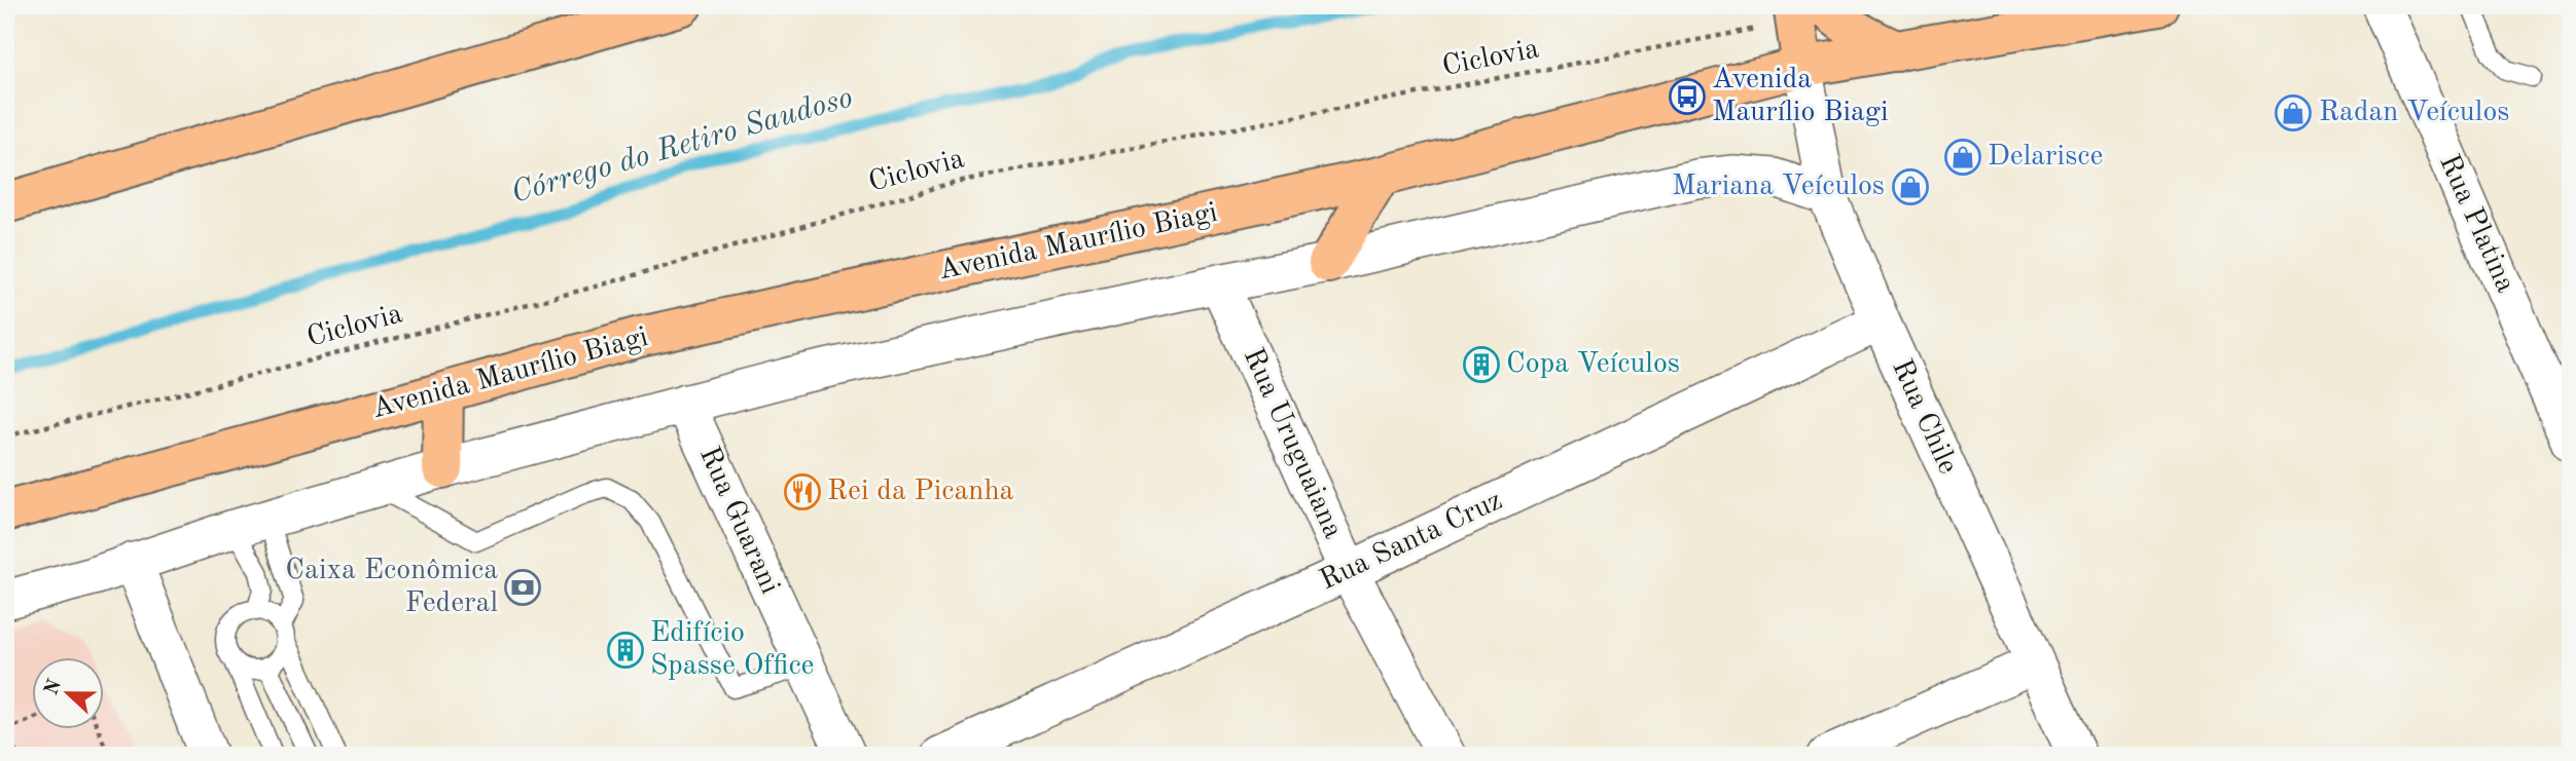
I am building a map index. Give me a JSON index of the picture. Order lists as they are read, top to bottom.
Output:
{
  "streets": {
    "main road": ["Avenida Maurílio Biagi"],
    "street": [
      "Rua Platina",
      "Rua Chile",
      "Rua Uruguaiana",
      "Rua Guarani",
      "Rua Santa Cruz"
    ],
    "path": ["Ciclovia"]
  },
  "crossings": [
    ["Avenida Maurílio Biagi", "Rua Chile"],
    ["Rua Chile", "Rua Santa Cruz"],
    ["Rua Uruguaiana", "Rua Santa Cruz"]
  ],
  "water": ["Córrego do Retiro Saudoso"],
  "places": {
    "bus stop": ["Avenida Maurílio Biagi"],
    "shop": ["Radan Veículos", "Delarisce", "Mariana Veículos"],
    "building": ["Copa Veículos", "Edifício Spasse Office"],
    "restaurant": ["Rei da Picanha"],
    "bank": ["Caixa Econômica Federal"]
  },
  "north": "left"
}
